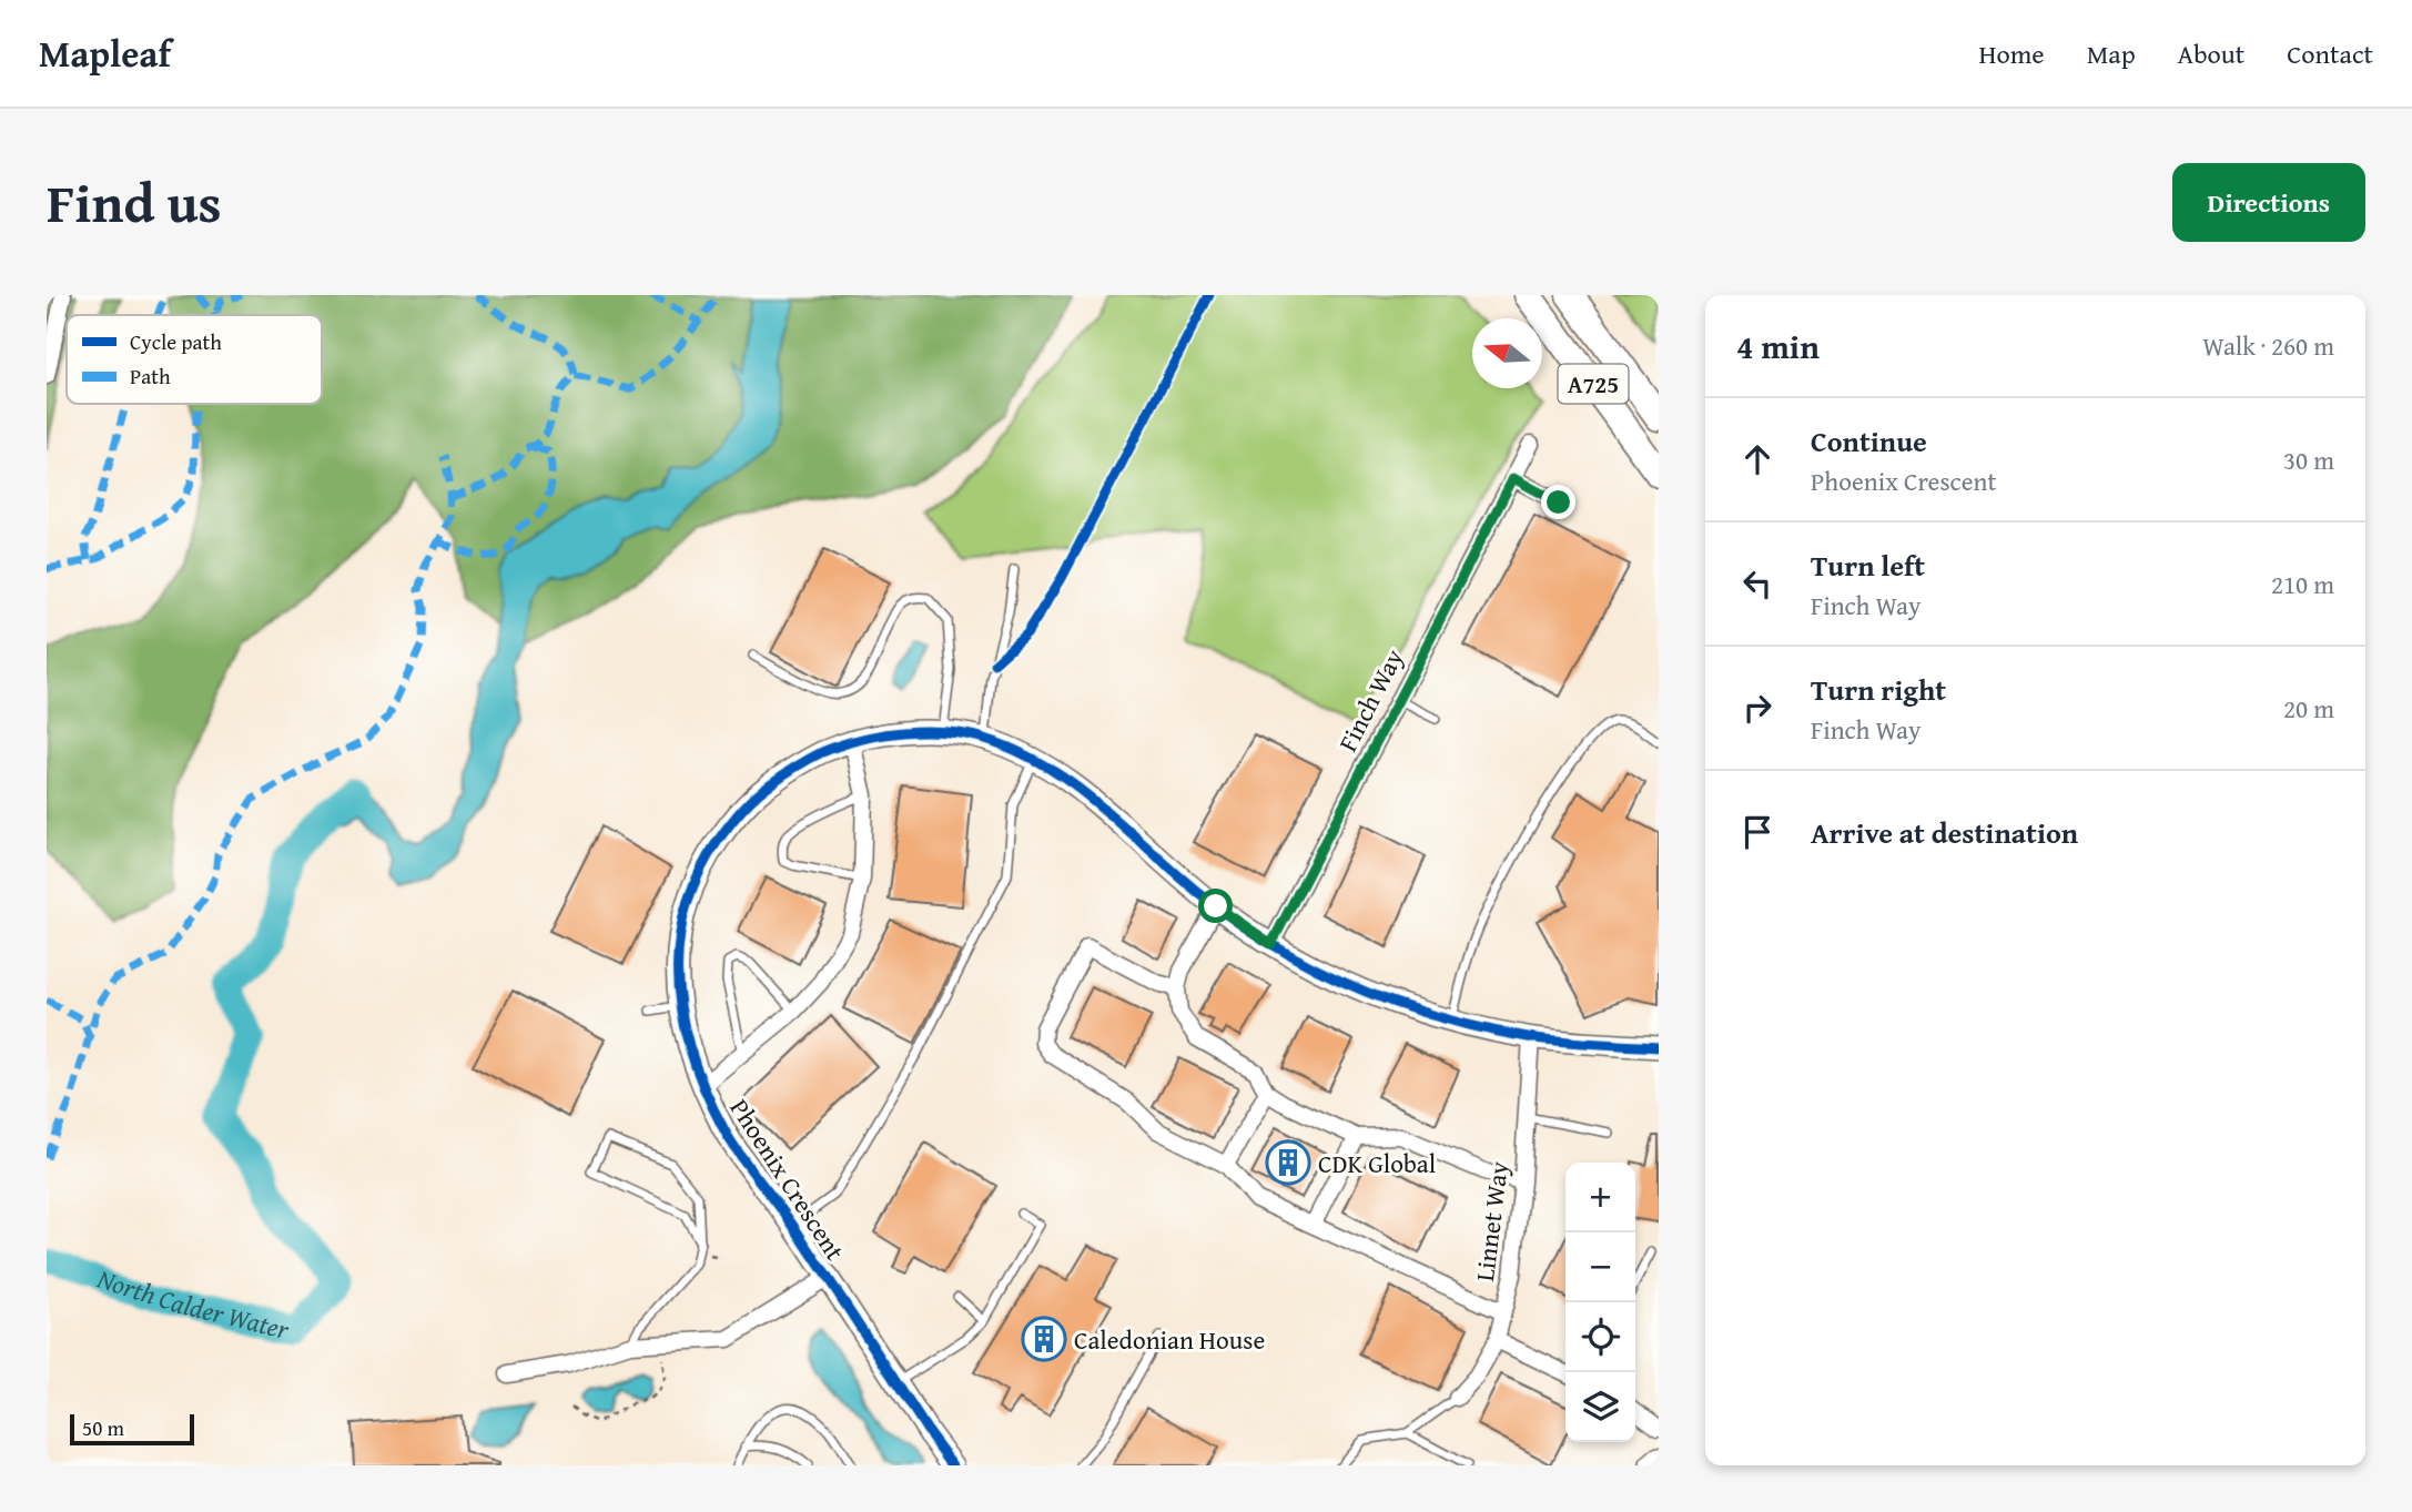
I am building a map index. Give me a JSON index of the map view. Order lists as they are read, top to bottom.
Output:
{
  "streets": {
    "highway": ["A725"],
    "street": ["Finch Way", "Phoenix Crescent", "Linnet Way"]
  },
  "crossings": [
    ["Finch Way", "Phoenix Crescent"],
    ["Phoenix Crescent", "Linnet Way"]
  ],
  "water": ["North Calder Water"],
  "places": {
    "building": ["CDK Global", "Caledonian House"]
  },
  "legend": ["Cycle path", "Path"],
  "scale_bar": "50 m",
  "north": "left",
  "page": {
    "header": "Mapleaf",
    "nav": [
      "Home",
      "Map",
      "About",
      "Contact"
    ],
    "title": "Find us",
    "buttons": "Directions",
    "heading": ["4 min", "Walk · 260 m"],
    "list": [
      ["Continue", "Phoenix Crescent", "30 m"],
      ["Turn left", "Finch Way", "210 m"],
      ["Turn right", "Finch Way", "20 m"],
      "Arrive at destination"
    ],
    "map_buttons": ["+", "−"],
    "scale": "50 m"
  }
}
